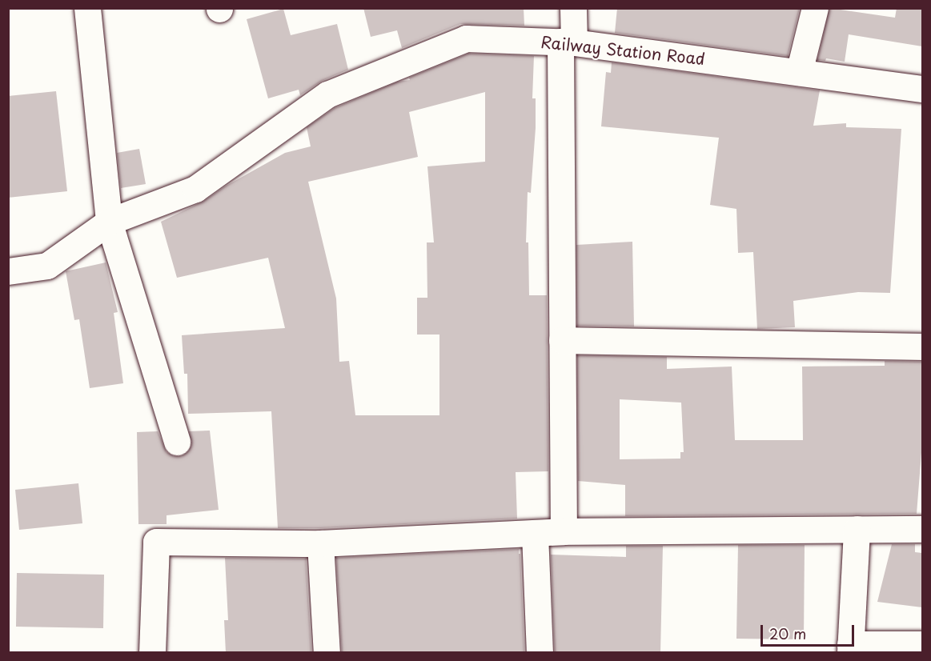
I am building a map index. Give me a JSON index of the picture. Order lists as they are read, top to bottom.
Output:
{
  "streets": {
    "street": ["Railway Station Road"]
  },
  "scale_bar": "20 m"
}
